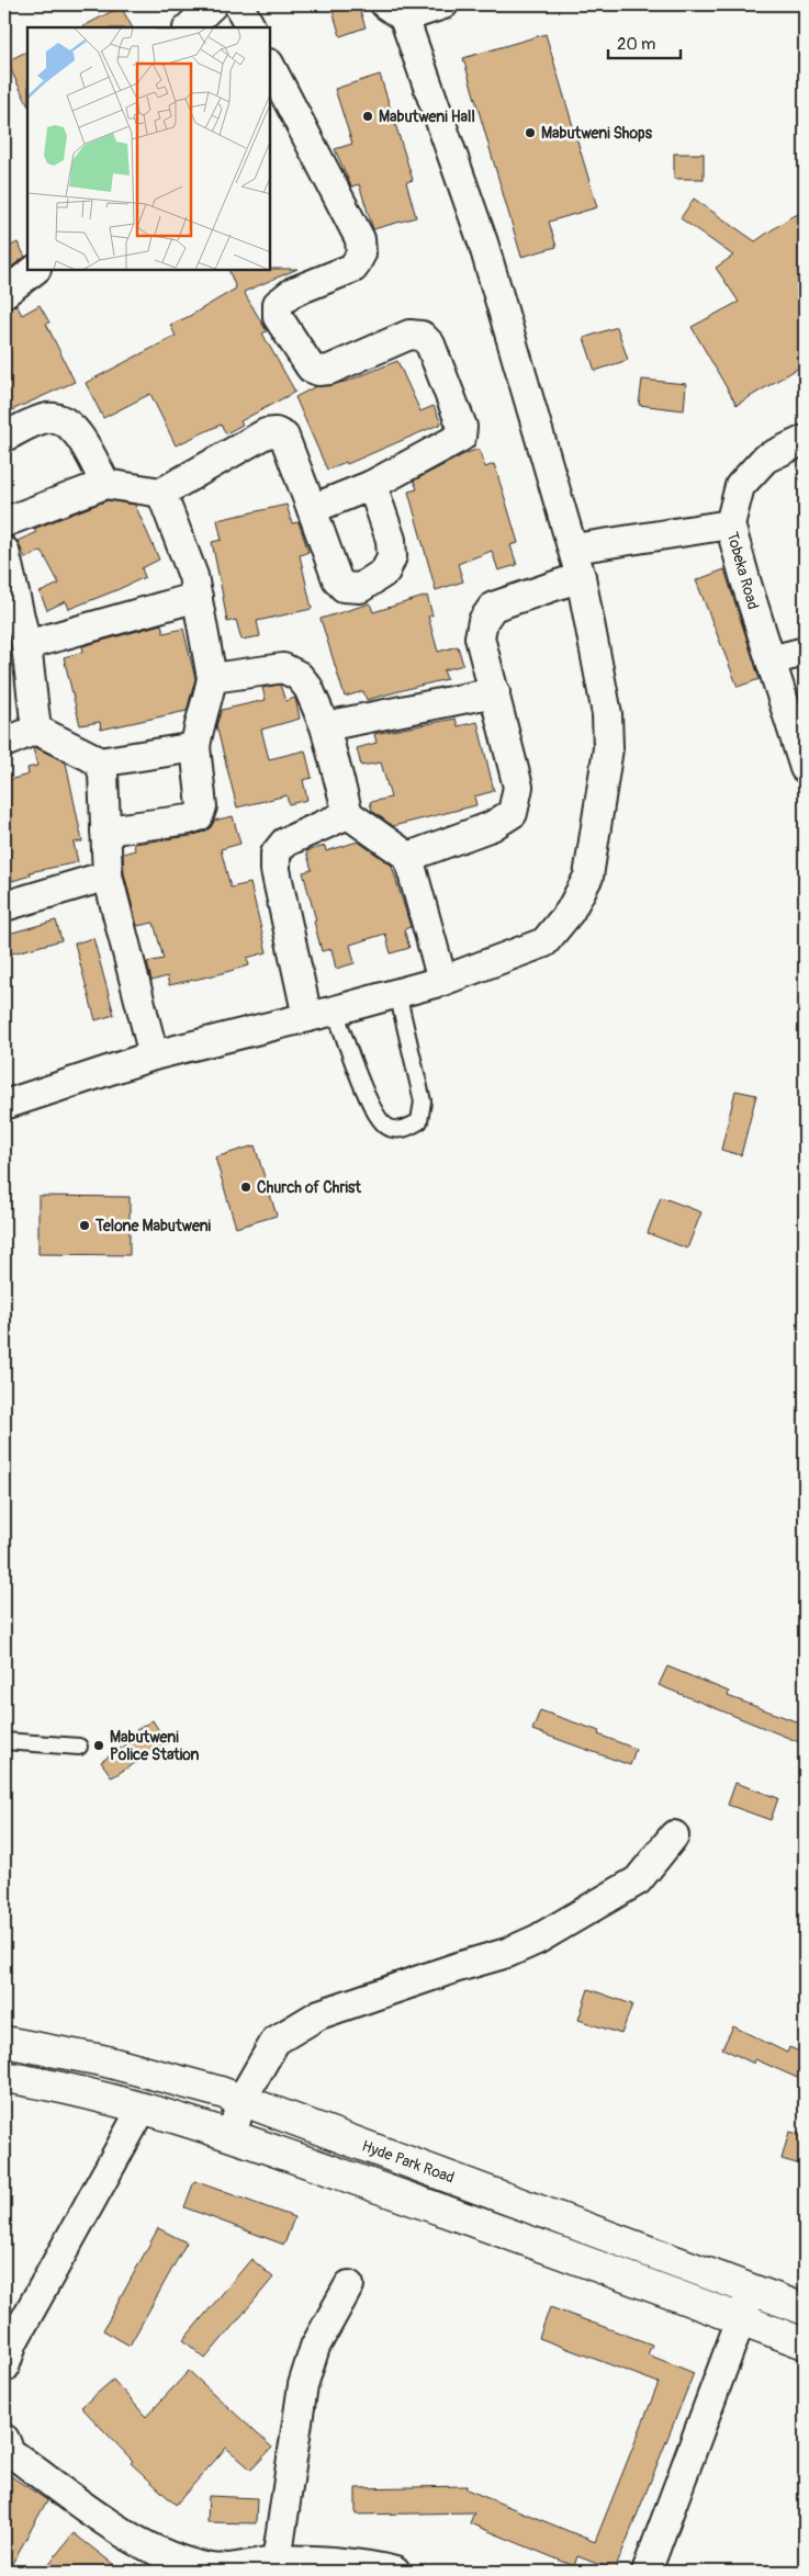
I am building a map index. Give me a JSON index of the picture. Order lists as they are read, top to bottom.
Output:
{
  "streets": {
    "street": ["Tobeka Road", "Hyde Park Road"]
  },
  "places": [
    "Mabutweni Hall",
    "Mabutweni Shops",
    "Church of Christ",
    "Telone Mabutweni",
    "Mabutweni Police Station"
  ],
  "scale_bar": "20 m"
}
